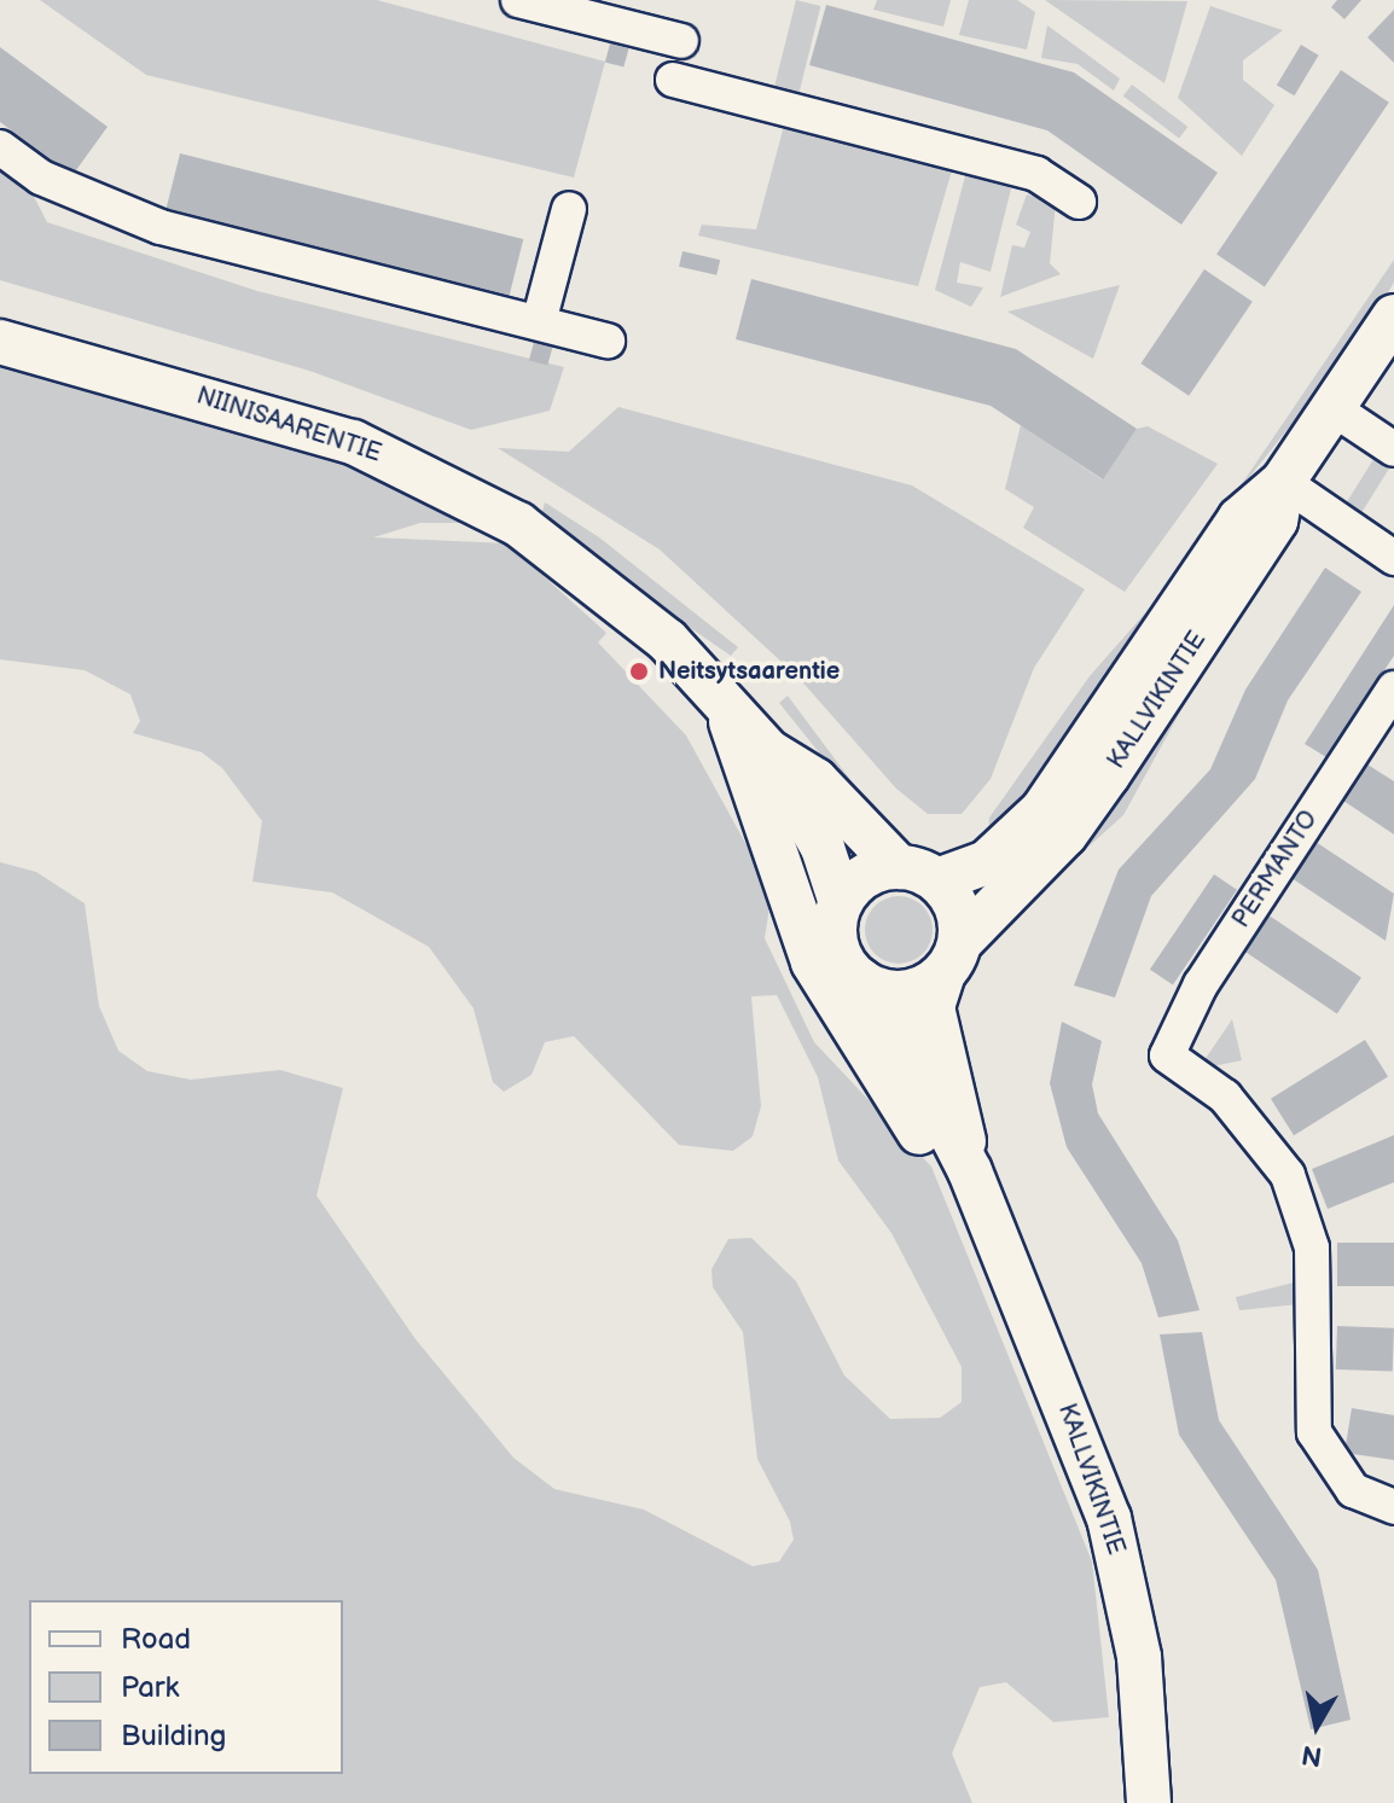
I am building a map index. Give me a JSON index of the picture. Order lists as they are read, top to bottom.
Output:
{
  "streets": {
    "main road": ["NIINISAARENTIE", "KALLVIKINTIE"],
    "street": ["PERMANTO"]
  },
  "crossings": [
    ["NIINISAARENTIE", "KALLVIKINTIE"]
  ],
  "places": ["Neitsytsaarentie"],
  "legend": ["Road", "Park", "Building"],
  "north": "bottom"
}
